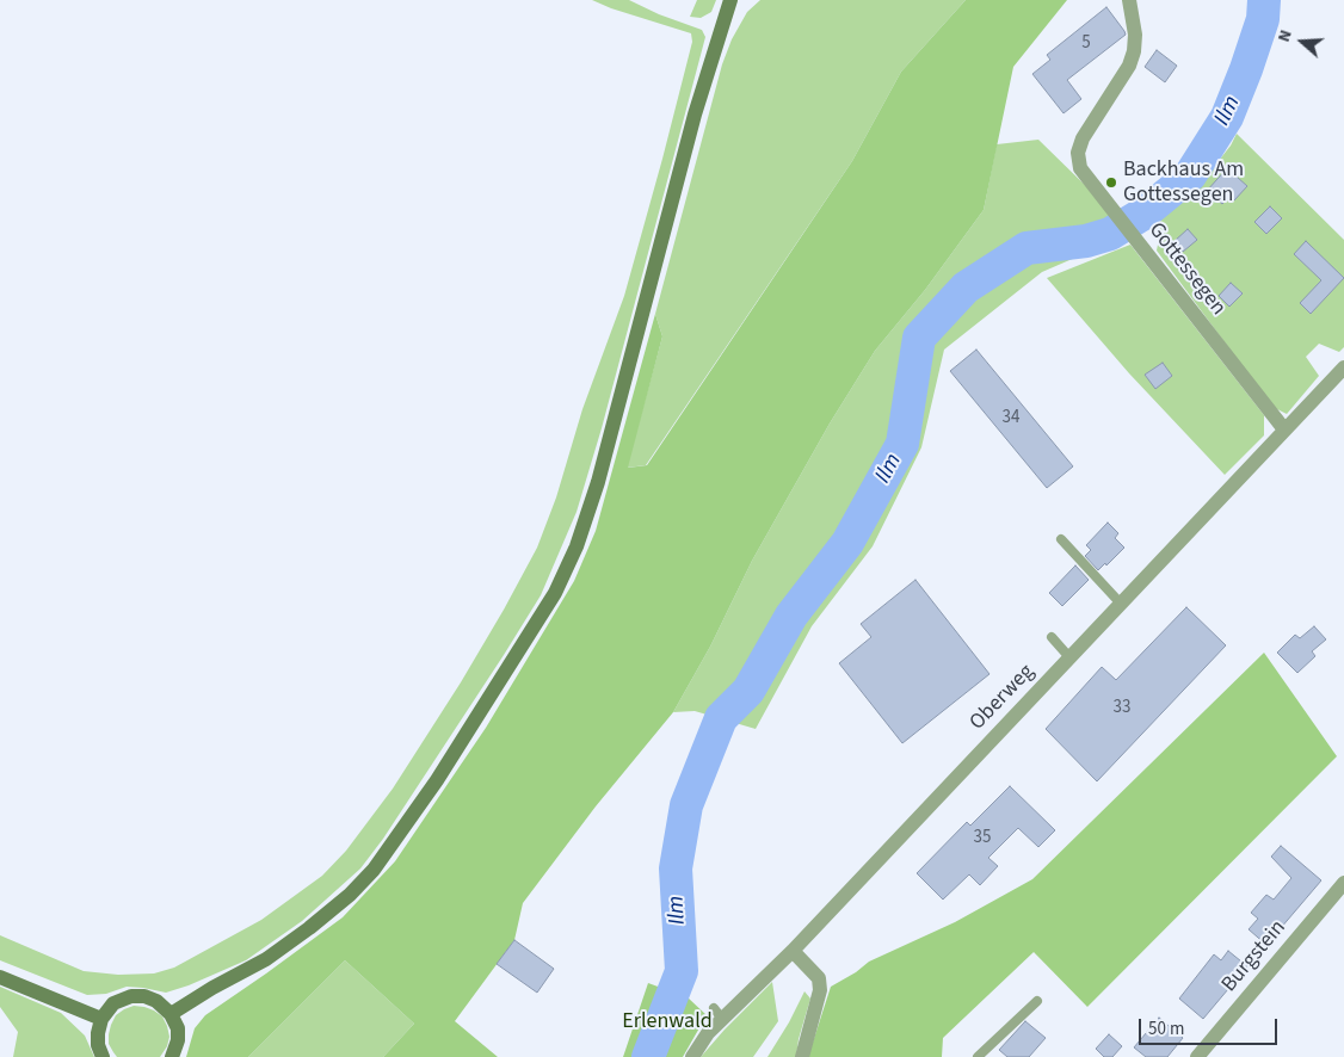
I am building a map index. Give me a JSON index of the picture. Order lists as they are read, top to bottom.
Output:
{
  "streets": {
    "street": ["Gottessegen", "Oberweg", "Burgstein"]
  },
  "crossings": [
    ["Gottessegen", "Oberweg"]
  ],
  "water": ["Ilm"],
  "parks": ["Erlenwald"],
  "places": ["Backhaus Am Gottessegen"],
  "house_numbers": [
    "5",
    "34",
    "33",
    "35"
  ],
  "scale_bar": "50 m",
  "north": "left"
}
